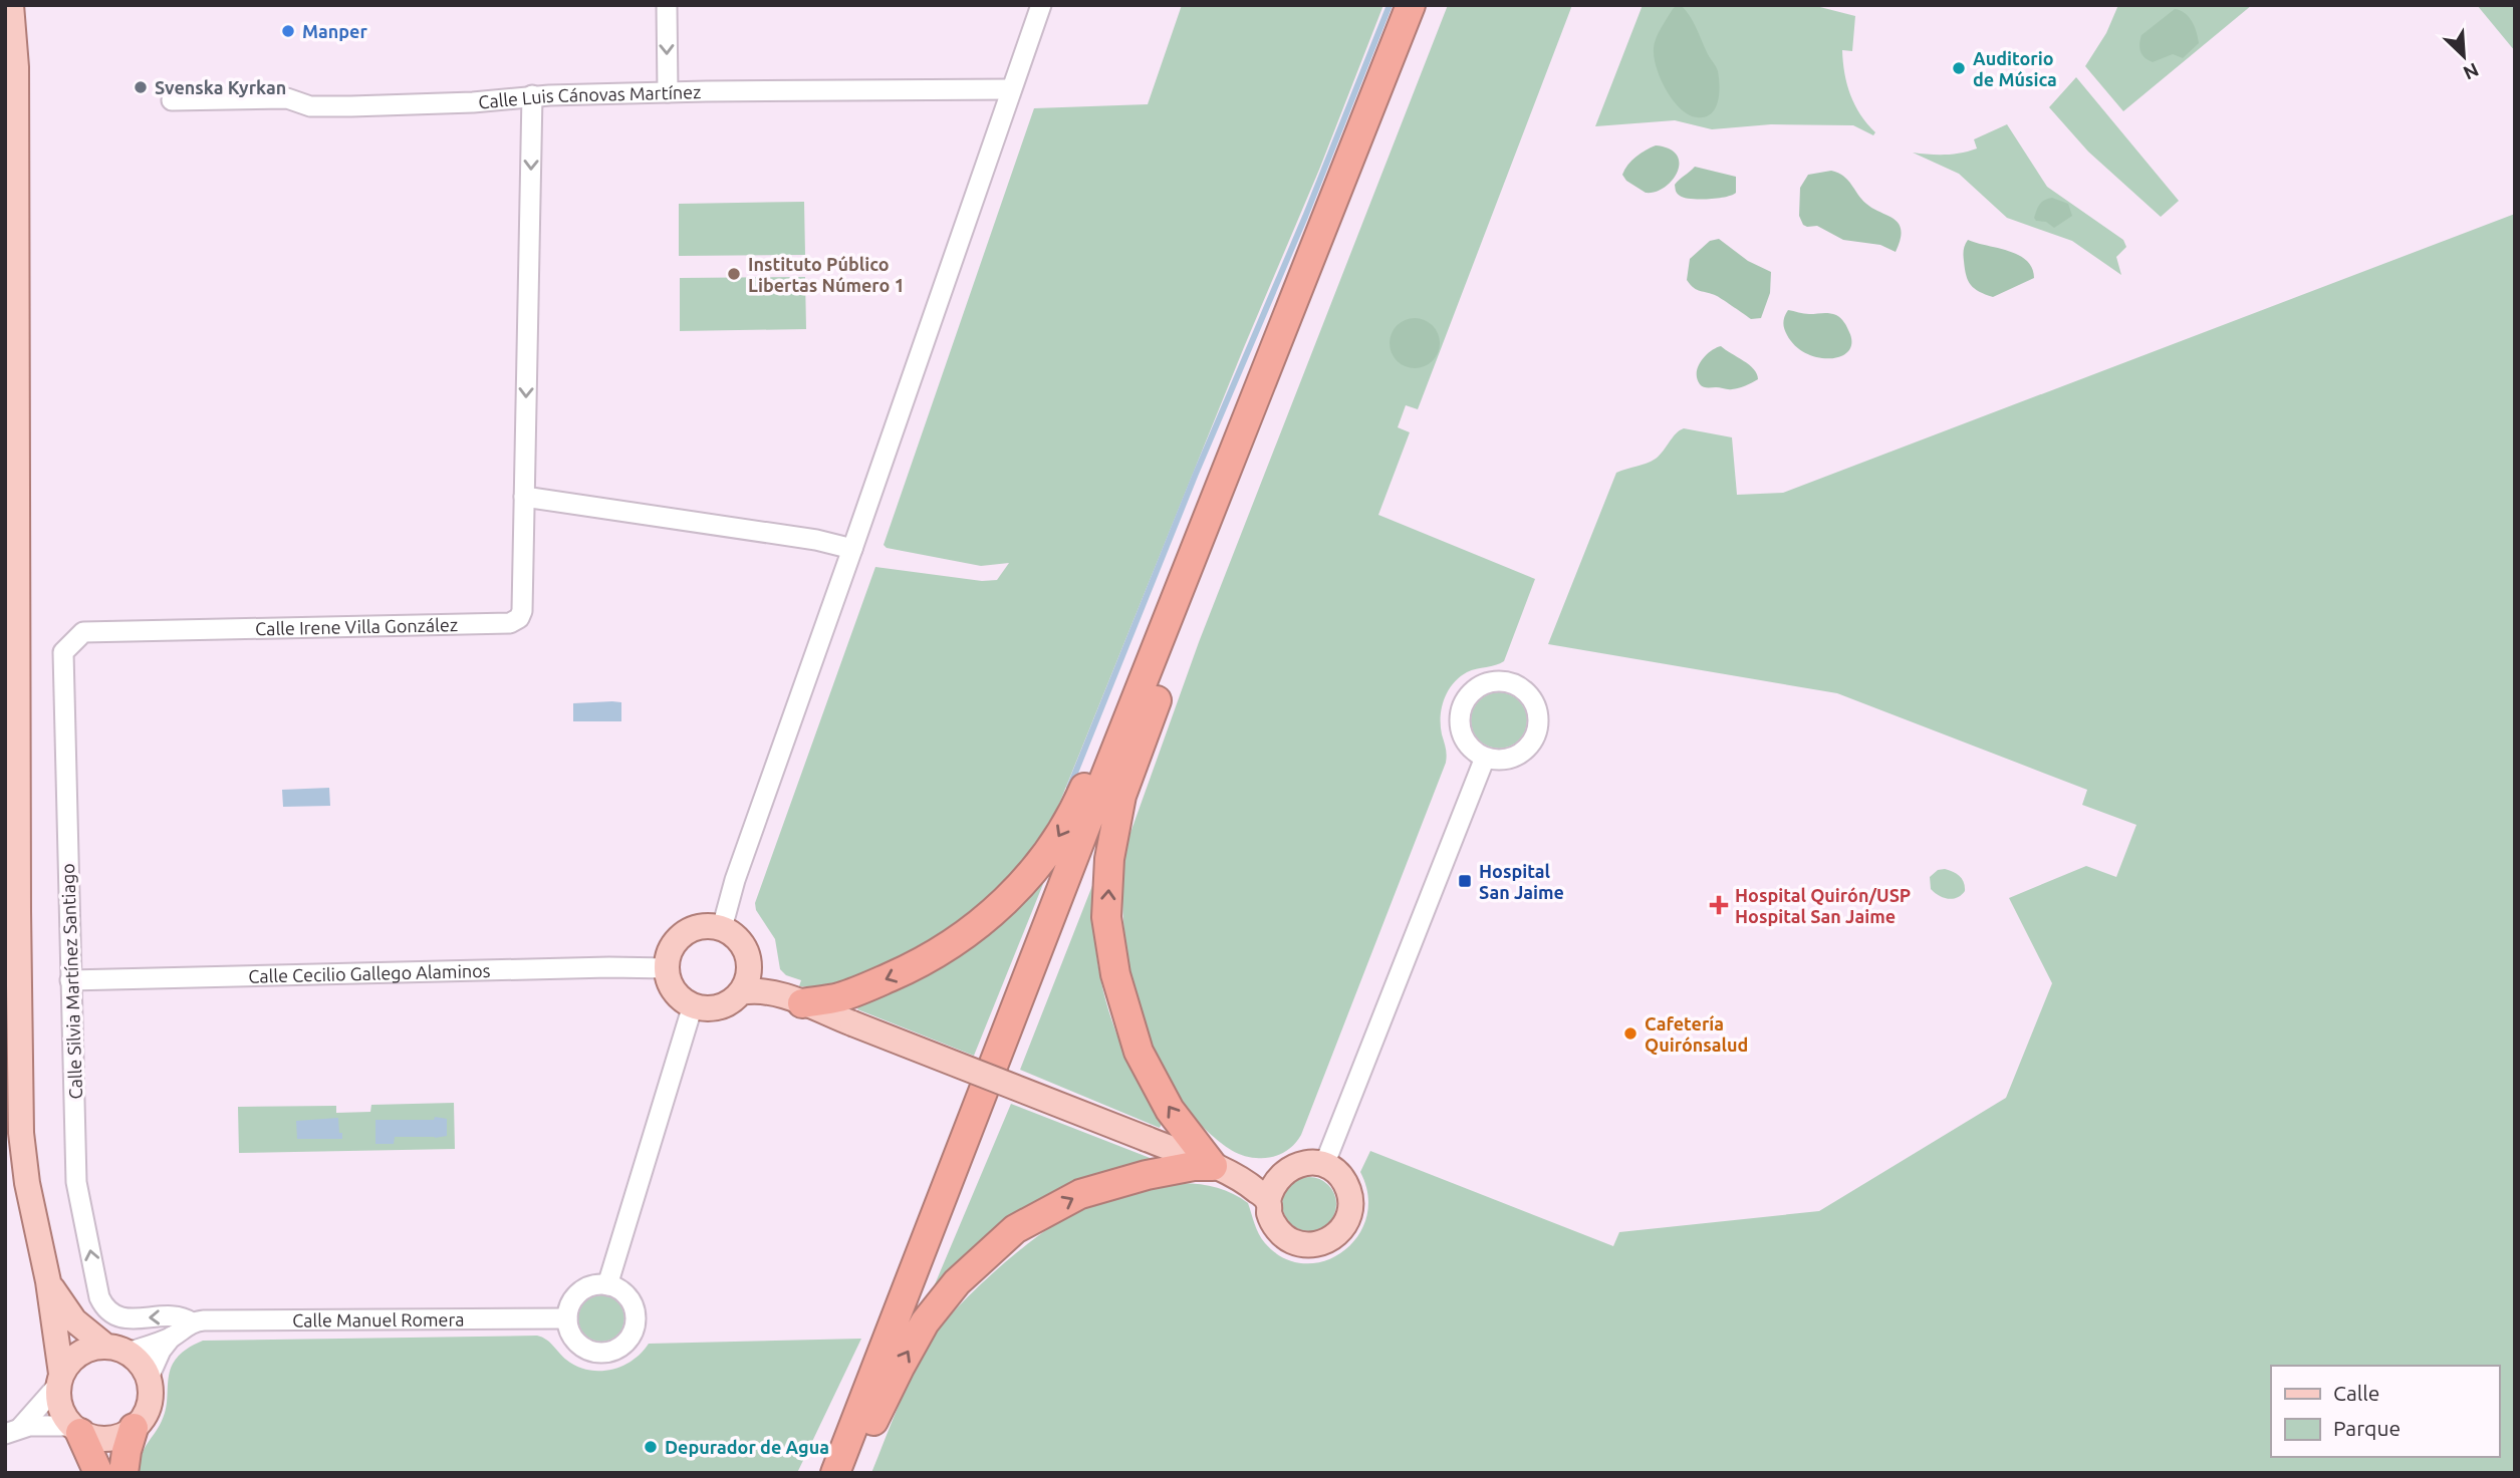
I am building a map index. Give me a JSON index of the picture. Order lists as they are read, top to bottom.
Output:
{
  "streets": {
    "street": [
      "Calle Luis Cánovas Martínez",
      "Calle Irene Villa González",
      "Calle Cecilio Gallego Alaminos",
      "Calle Silvia Martínez Santiago",
      "Calle Manuel Romera"
    ]
  },
  "crossings": [
    ["Calle Irene Villa González", "Calle Silvia Martínez Santiago"],
    ["Calle Cecilio Gallego Alaminos", "Calle Silvia Martínez Santiago"],
    ["Calle Silvia Martínez Santiago", "Calle Manuel Romera"]
  ],
  "one_way": ["Calle Silvia Martínez Santiago"],
  "places": {
    "other": [
      "Manper",
      "Auditorio de Música",
      "Svenska Kyrkan",
      "Instituto Público Libertas Número 1",
      "Cafetería Quirónsalud",
      "Depurador de Agua"
    ],
    "transit": ["Hospital San Jaime"],
    "health": ["Hospital Quirón/USP Hospital San Jaime"]
  },
  "legend": ["Calle", "Parque"],
  "north": "bottom right"
}
